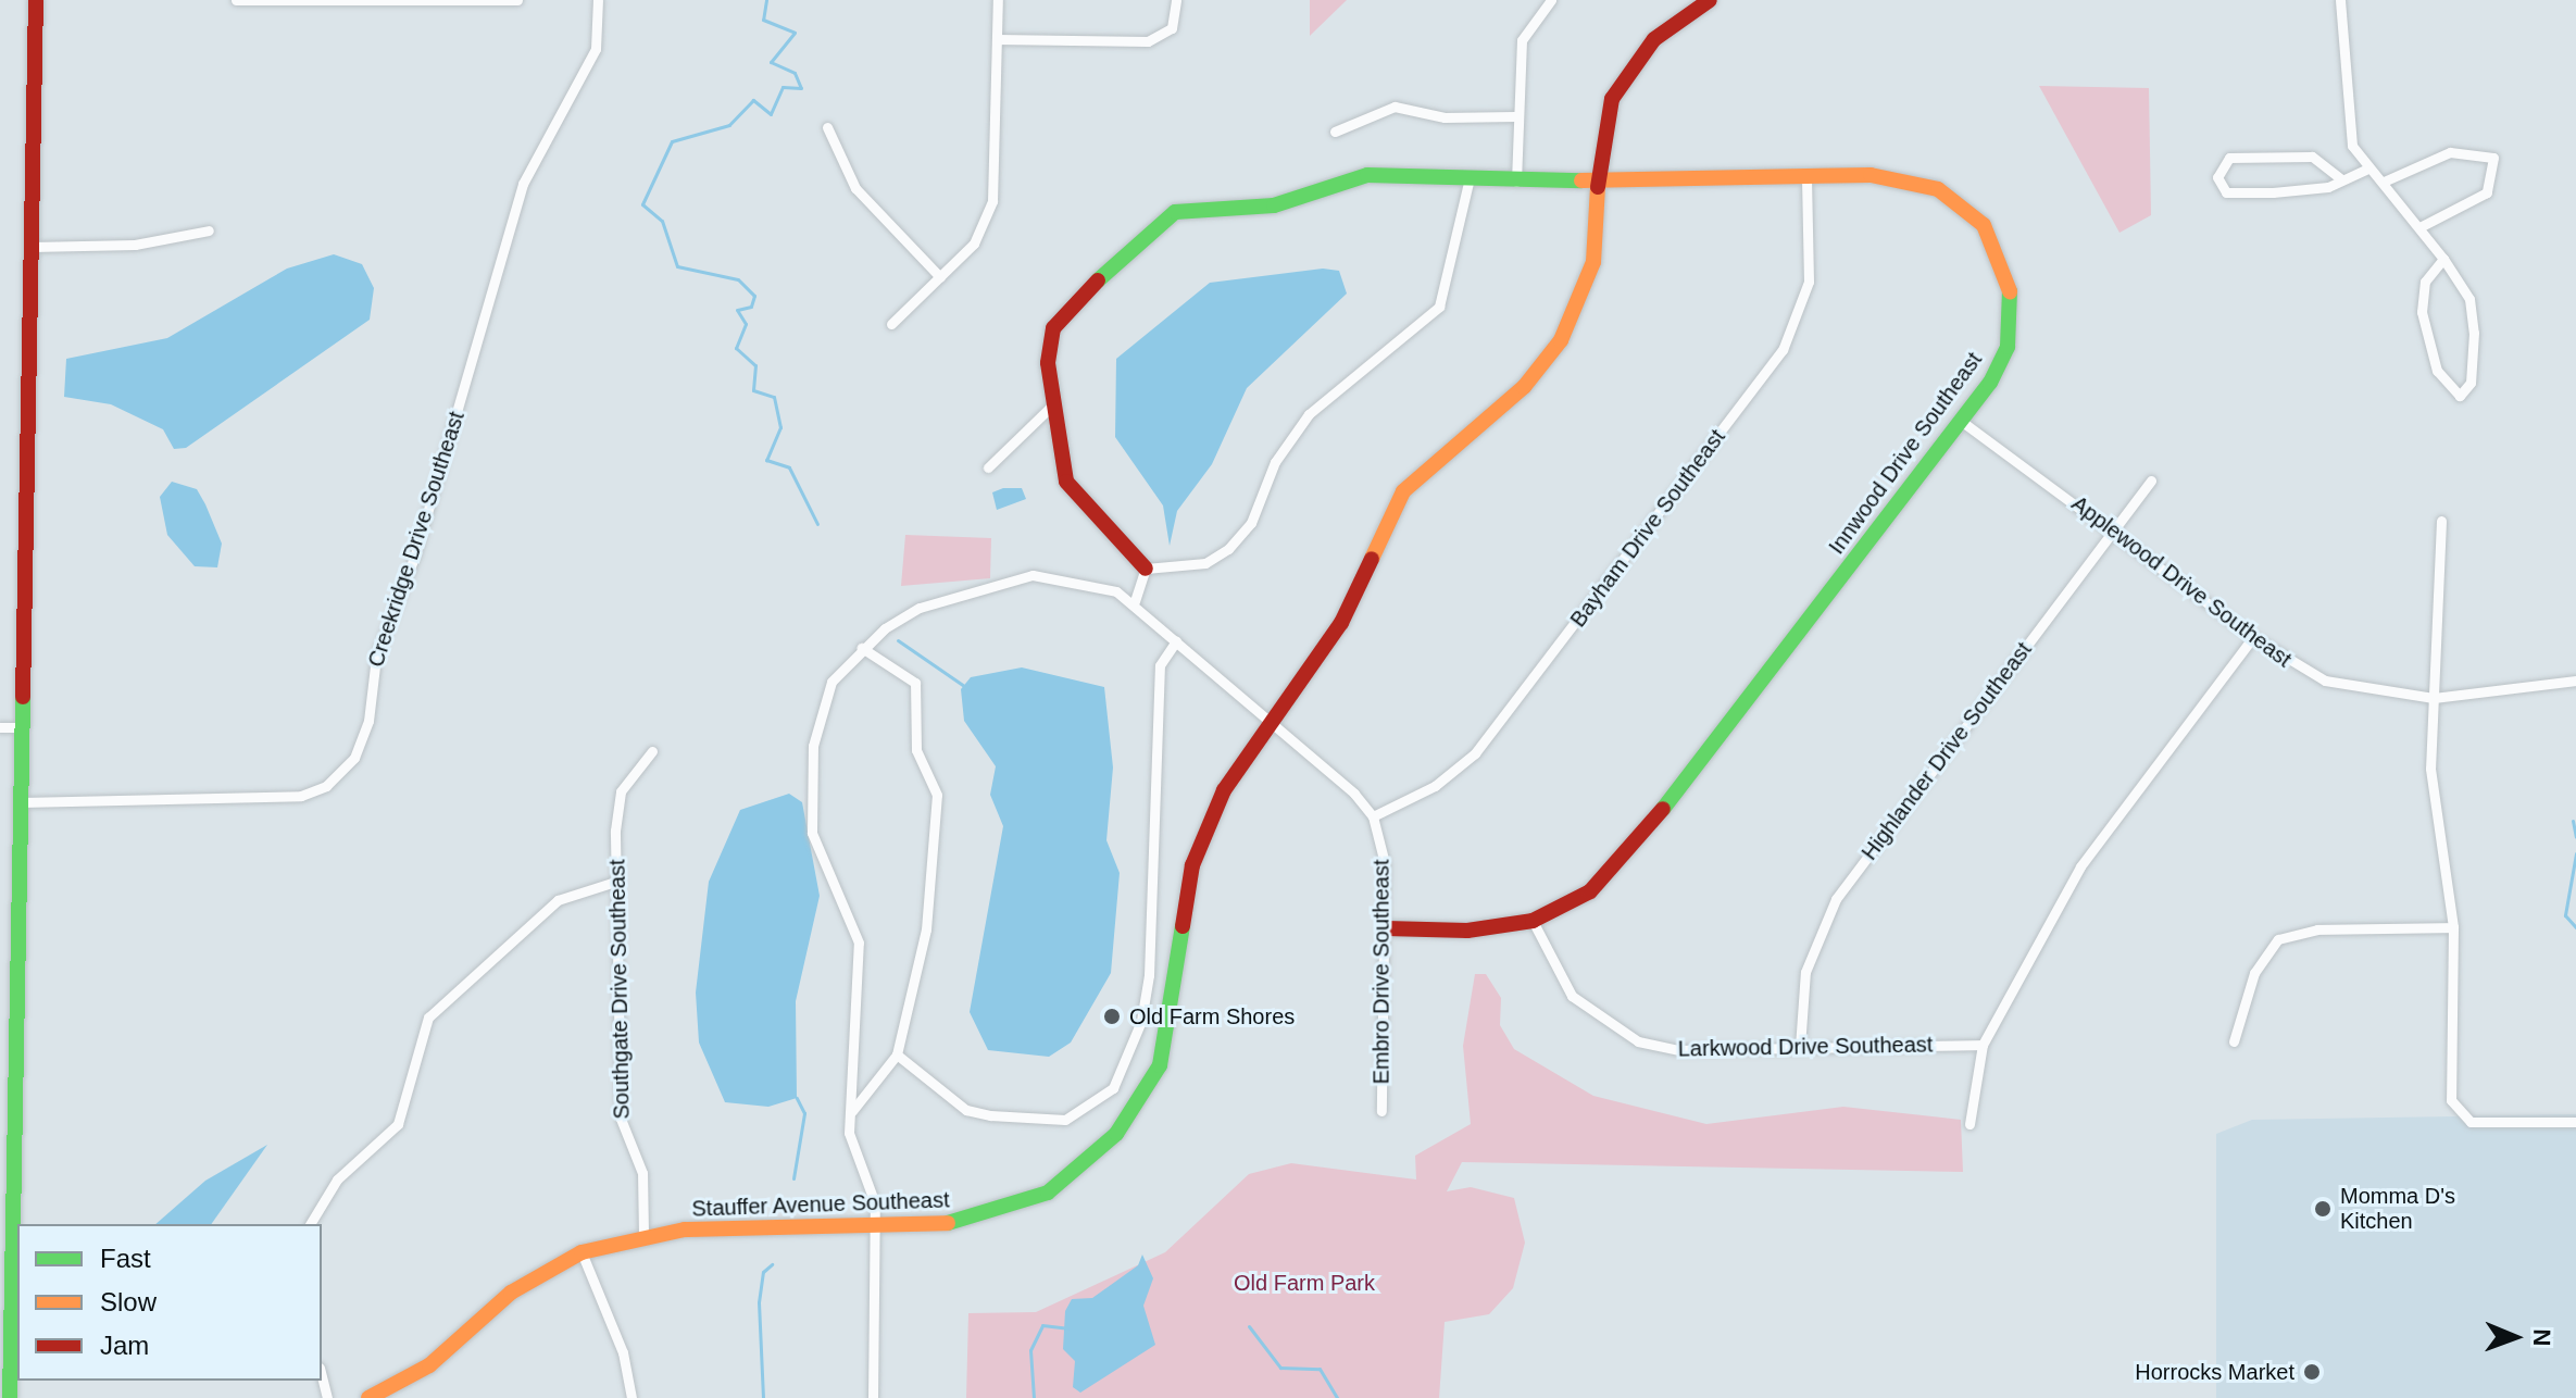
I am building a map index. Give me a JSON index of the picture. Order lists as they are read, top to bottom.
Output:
{
  "streets": {
    "street": [
      "Innwood Drive Southeast",
      "Bayham Drive Southeast",
      "Creekridge Drive Southeast",
      "Applewood Drive Southeast",
      "Highlander Drive Southeast",
      "Embro Drive Southeast",
      "Southgate Drive Southeast",
      "Larkwood Drive Southeast",
      "Stauffer Avenue Southeast"
    ]
  },
  "crossings": [
    ["Innwood Drive Southeast", "Bayham Drive Southeast"],
    ["Innwood Drive Southeast", "Applewood Drive Southeast"],
    ["Innwood Drive Southeast", "Embro Drive Southeast"],
    ["Innwood Drive Southeast", "Larkwood Drive Southeast"],
    ["Innwood Drive Southeast", "Stauffer Avenue Southeast"],
    ["Bayham Drive Southeast", "Embro Drive Southeast"],
    ["Applewood Drive Southeast", "Highlander Drive Southeast"],
    ["Highlander Drive Southeast", "Larkwood Drive Southeast"],
    ["Embro Drive Southeast", "Stauffer Avenue Southeast"],
    ["Southgate Drive Southeast", "Stauffer Avenue Southeast"]
  ],
  "parks": ["Old Farm Park"],
  "places": ["Old Farm Shores", "Momma D's Kitchen", "Horrocks Market"],
  "legend": ["Fast", "Slow", "Jam"],
  "north": "right"
}
